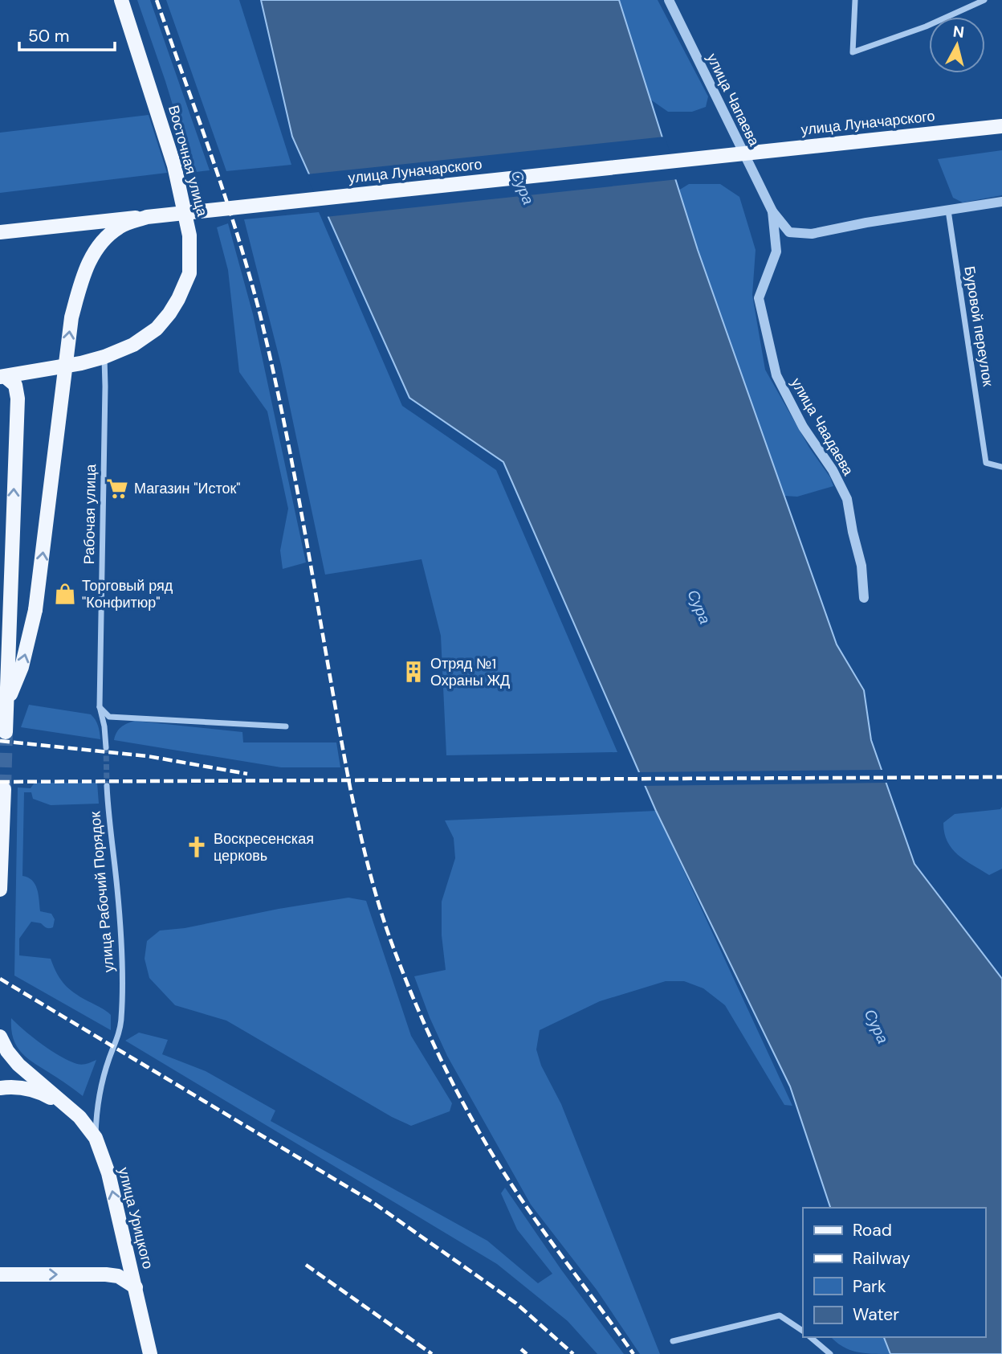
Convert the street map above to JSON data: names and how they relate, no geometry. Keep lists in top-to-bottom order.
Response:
{
  "streets": {
    "main road": ["улица Луначарского", "Восточная улица", "улица Урицкого"],
    "street": [
      "улица Чапаева",
      "Буровой переулок",
      "улица Чаадаева",
      "Рабочая улица",
      "улица Рабочий Порядок"
    ]
  },
  "crossings": [
    ["улица Чапаева", "улица Чаадаева"],
    ["Восточная улица", "Рабочая улица"],
    ["улица Рабочий Порядок", "улица Урицкого"]
  ],
  "one_way": ["улица Урицкого"],
  "water": ["Сура"],
  "places": {
    "supermarket": ["Магазин \"Исток\""],
    "shop": ["Торговый ряд \"Конфитюр\""],
    "building": ["Отряд №1 Охраны ЖД"],
    "church": ["Воскресенская церковь"]
  },
  "legend": [
    "Road",
    "Railway",
    "Park",
    "Water"
  ],
  "scale_bar": "50 m",
  "north": "top"
}
